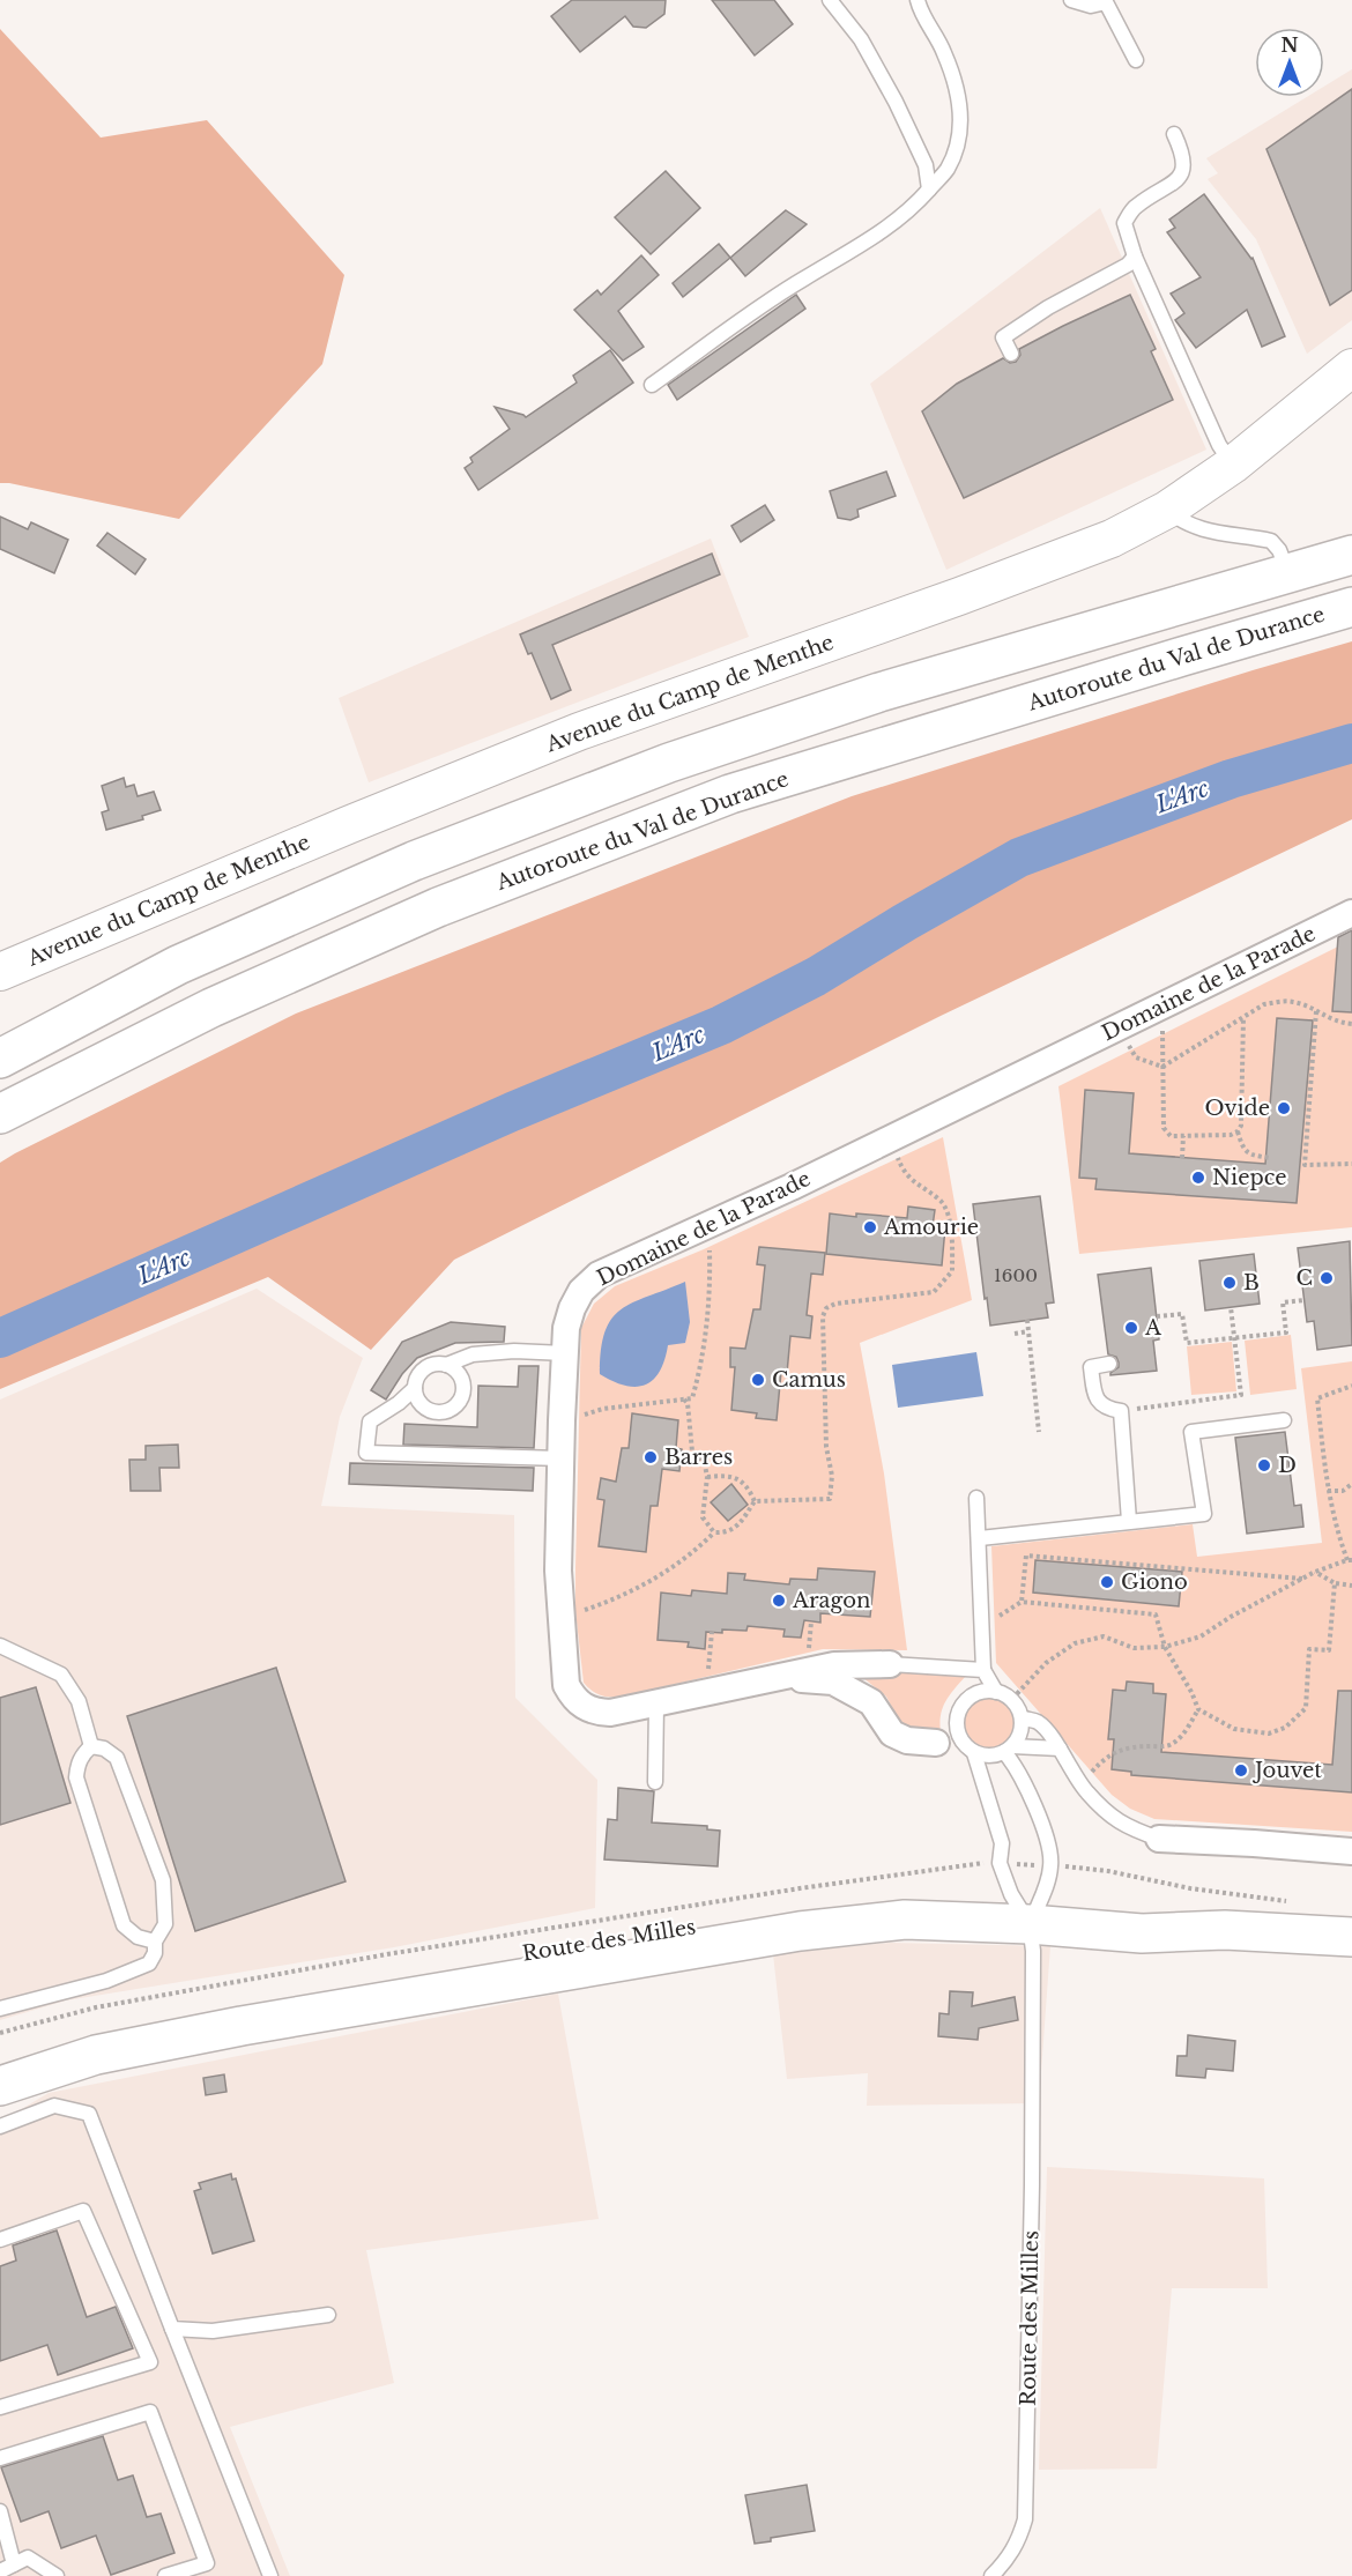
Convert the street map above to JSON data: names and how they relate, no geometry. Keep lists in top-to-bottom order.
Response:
{
  "streets": {
    "main road": ["Autoroute du Val de Durance", "Avenue du Camp de Menthe", "Route des Milles"],
    "street": ["Domaine de la Parade"]
  },
  "water": ["L'Arc"],
  "places": [
    "Ovide",
    "Niepce",
    "Amourie",
    "C",
    "B",
    "A",
    "Camus",
    "Barres",
    "D",
    "Giono",
    "Aragon",
    "Jouvet"
  ],
  "house_numbers": ["1600"],
  "north": "top"
}
